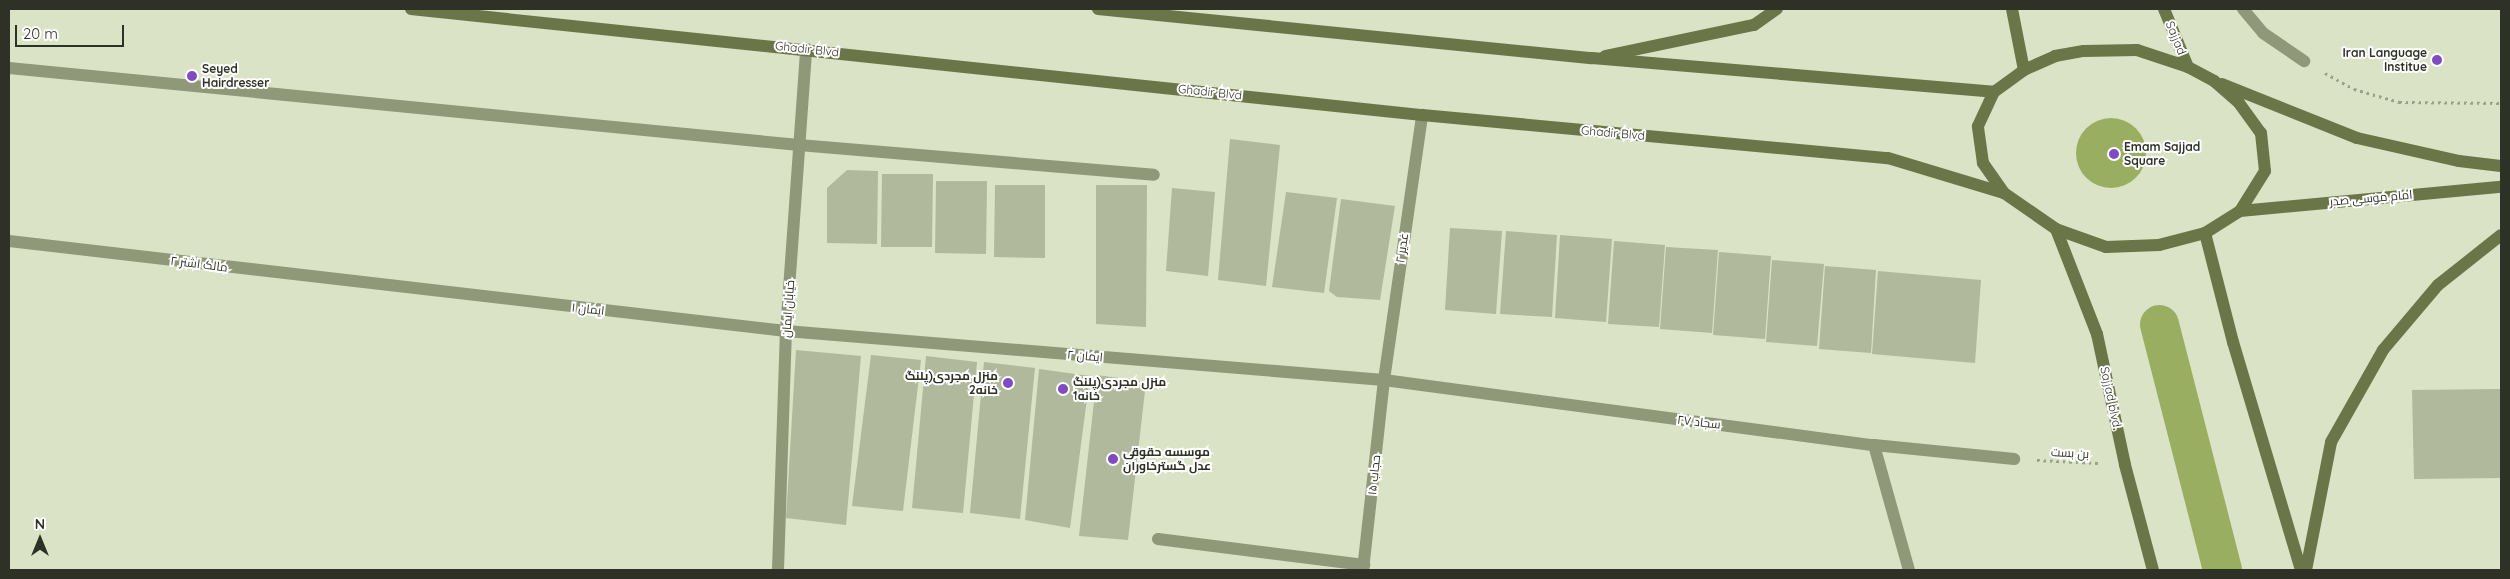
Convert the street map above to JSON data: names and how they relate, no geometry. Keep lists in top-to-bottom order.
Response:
{
  "streets": {
    "main road": [
      "Sajjad",
      "Ghadir Blvd",
      "امام موسی صدر",
      "Sajjad blvd."
    ],
    "street": [
      "غدیر ۲",
      "مالک اشتر ۲",
      "ایمان ۱",
      "خیابان ایمان",
      "ایمان ۲",
      "سجاد ۲۷",
      "حجاب ۱۵"
    ],
    "path": ["بن بست"]
  },
  "crossings": [
    ["Ghadir Blvd", "غدیر ۲"],
    ["Ghadir Blvd", "خیابان ایمان"],
    ["غدیر ۲", "ایمان ۲"],
    ["غدیر ۲", "سجاد ۲۷"],
    ["غدیر ۲", "حجاب ۱۵"],
    ["مالک اشتر ۲", "ایمان ۱"],
    ["ایمان ۱", "خیابان ایمان"],
    ["ایمان ۱", "ایمان ۲"],
    ["خیابان ایمان", "ایمان ۲"],
    ["ایمان ۲", "سجاد ۲۷"],
    ["ایمان ۲", "حجاب ۱۵"],
    ["Sajjad blvd.", "بن بست"],
    ["سجاد ۲۷", "بن بست"],
    ["سجاد ۲۷", "حجاب ۱۵"]
  ],
  "places": [
    "Iran Language Institue",
    "Seyed Hairdresser",
    "Emam Sajjad Square",
    "منزل مجردی(پلنگ خانه2",
    "منزل مجردی(پلنگ خانه1",
    "موسسه حقوقی عدل گسترخاوران"
  ],
  "scale_bar": "20 m",
  "north": "top"
}
